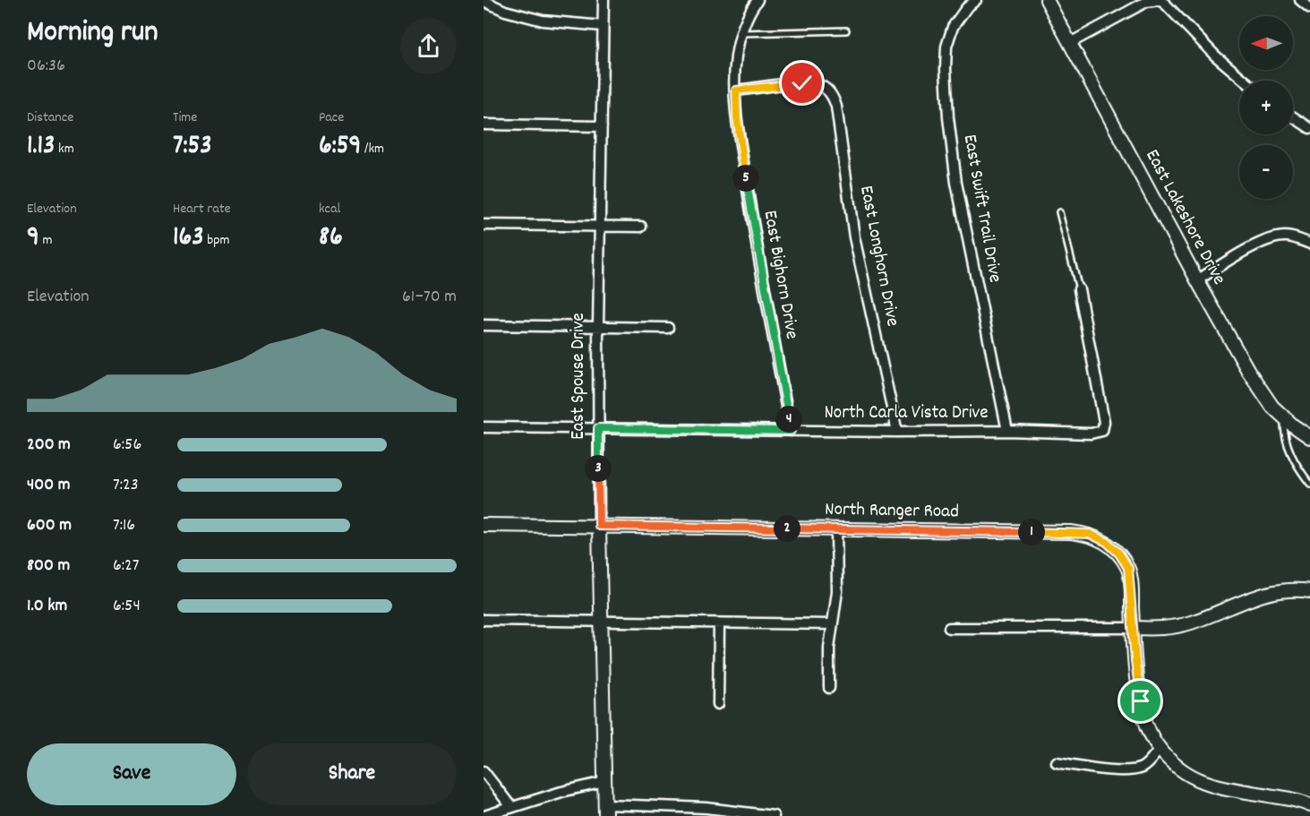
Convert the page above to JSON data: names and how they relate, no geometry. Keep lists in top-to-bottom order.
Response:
{
  "streets": {
    "street": [
      "East Swift Trail Drive",
      "East Lakeshore Drive",
      "East Longhorn Drive",
      "East Bighorn Drive",
      "East Spouse Drive",
      "North Carla Vista Drive",
      "North Ranger Road"
    ]
  },
  "crossings": [
    ["East Swift Trail Drive", "North Carla Vista Drive"],
    ["East Longhorn Drive", "East Bighorn Drive"],
    ["East Longhorn Drive", "North Carla Vista Drive"],
    ["East Bighorn Drive", "North Carla Vista Drive"],
    ["East Spouse Drive", "North Carla Vista Drive"],
    ["East Spouse Drive", "North Ranger Road"]
  ],
  "north": "left",
  "page": {
    "heading": ["Morning run", "06:36"],
    "map_buttons": ["+", "−"],
    "stats": [
      ["Distance", "1.13 km"],
      ["Time", "7:53"],
      ["Pace", "6:59 /km"],
      ["Elevation", "9 m"],
      ["Heart rate", "163 bpm"],
      ["kcal", "86"]
    ],
    "pins": [
      "5",
      "4",
      "3",
      "2",
      "1"
    ],
    "chart": ["Elevation", "61–70 m"],
    "list": [
      {
        "name": "200 m",
        "note": "6:56"
      },
      {
        "name": "400 m",
        "note": "7:23"
      },
      {
        "name": "600 m",
        "note": "7:16"
      },
      {
        "name": "800 m",
        "note": "6:27"
      },
      {
        "name": "1.0 km",
        "note": "6:54"
      }
    ],
    "buttons": ["Save", "Share"]
  }
}
